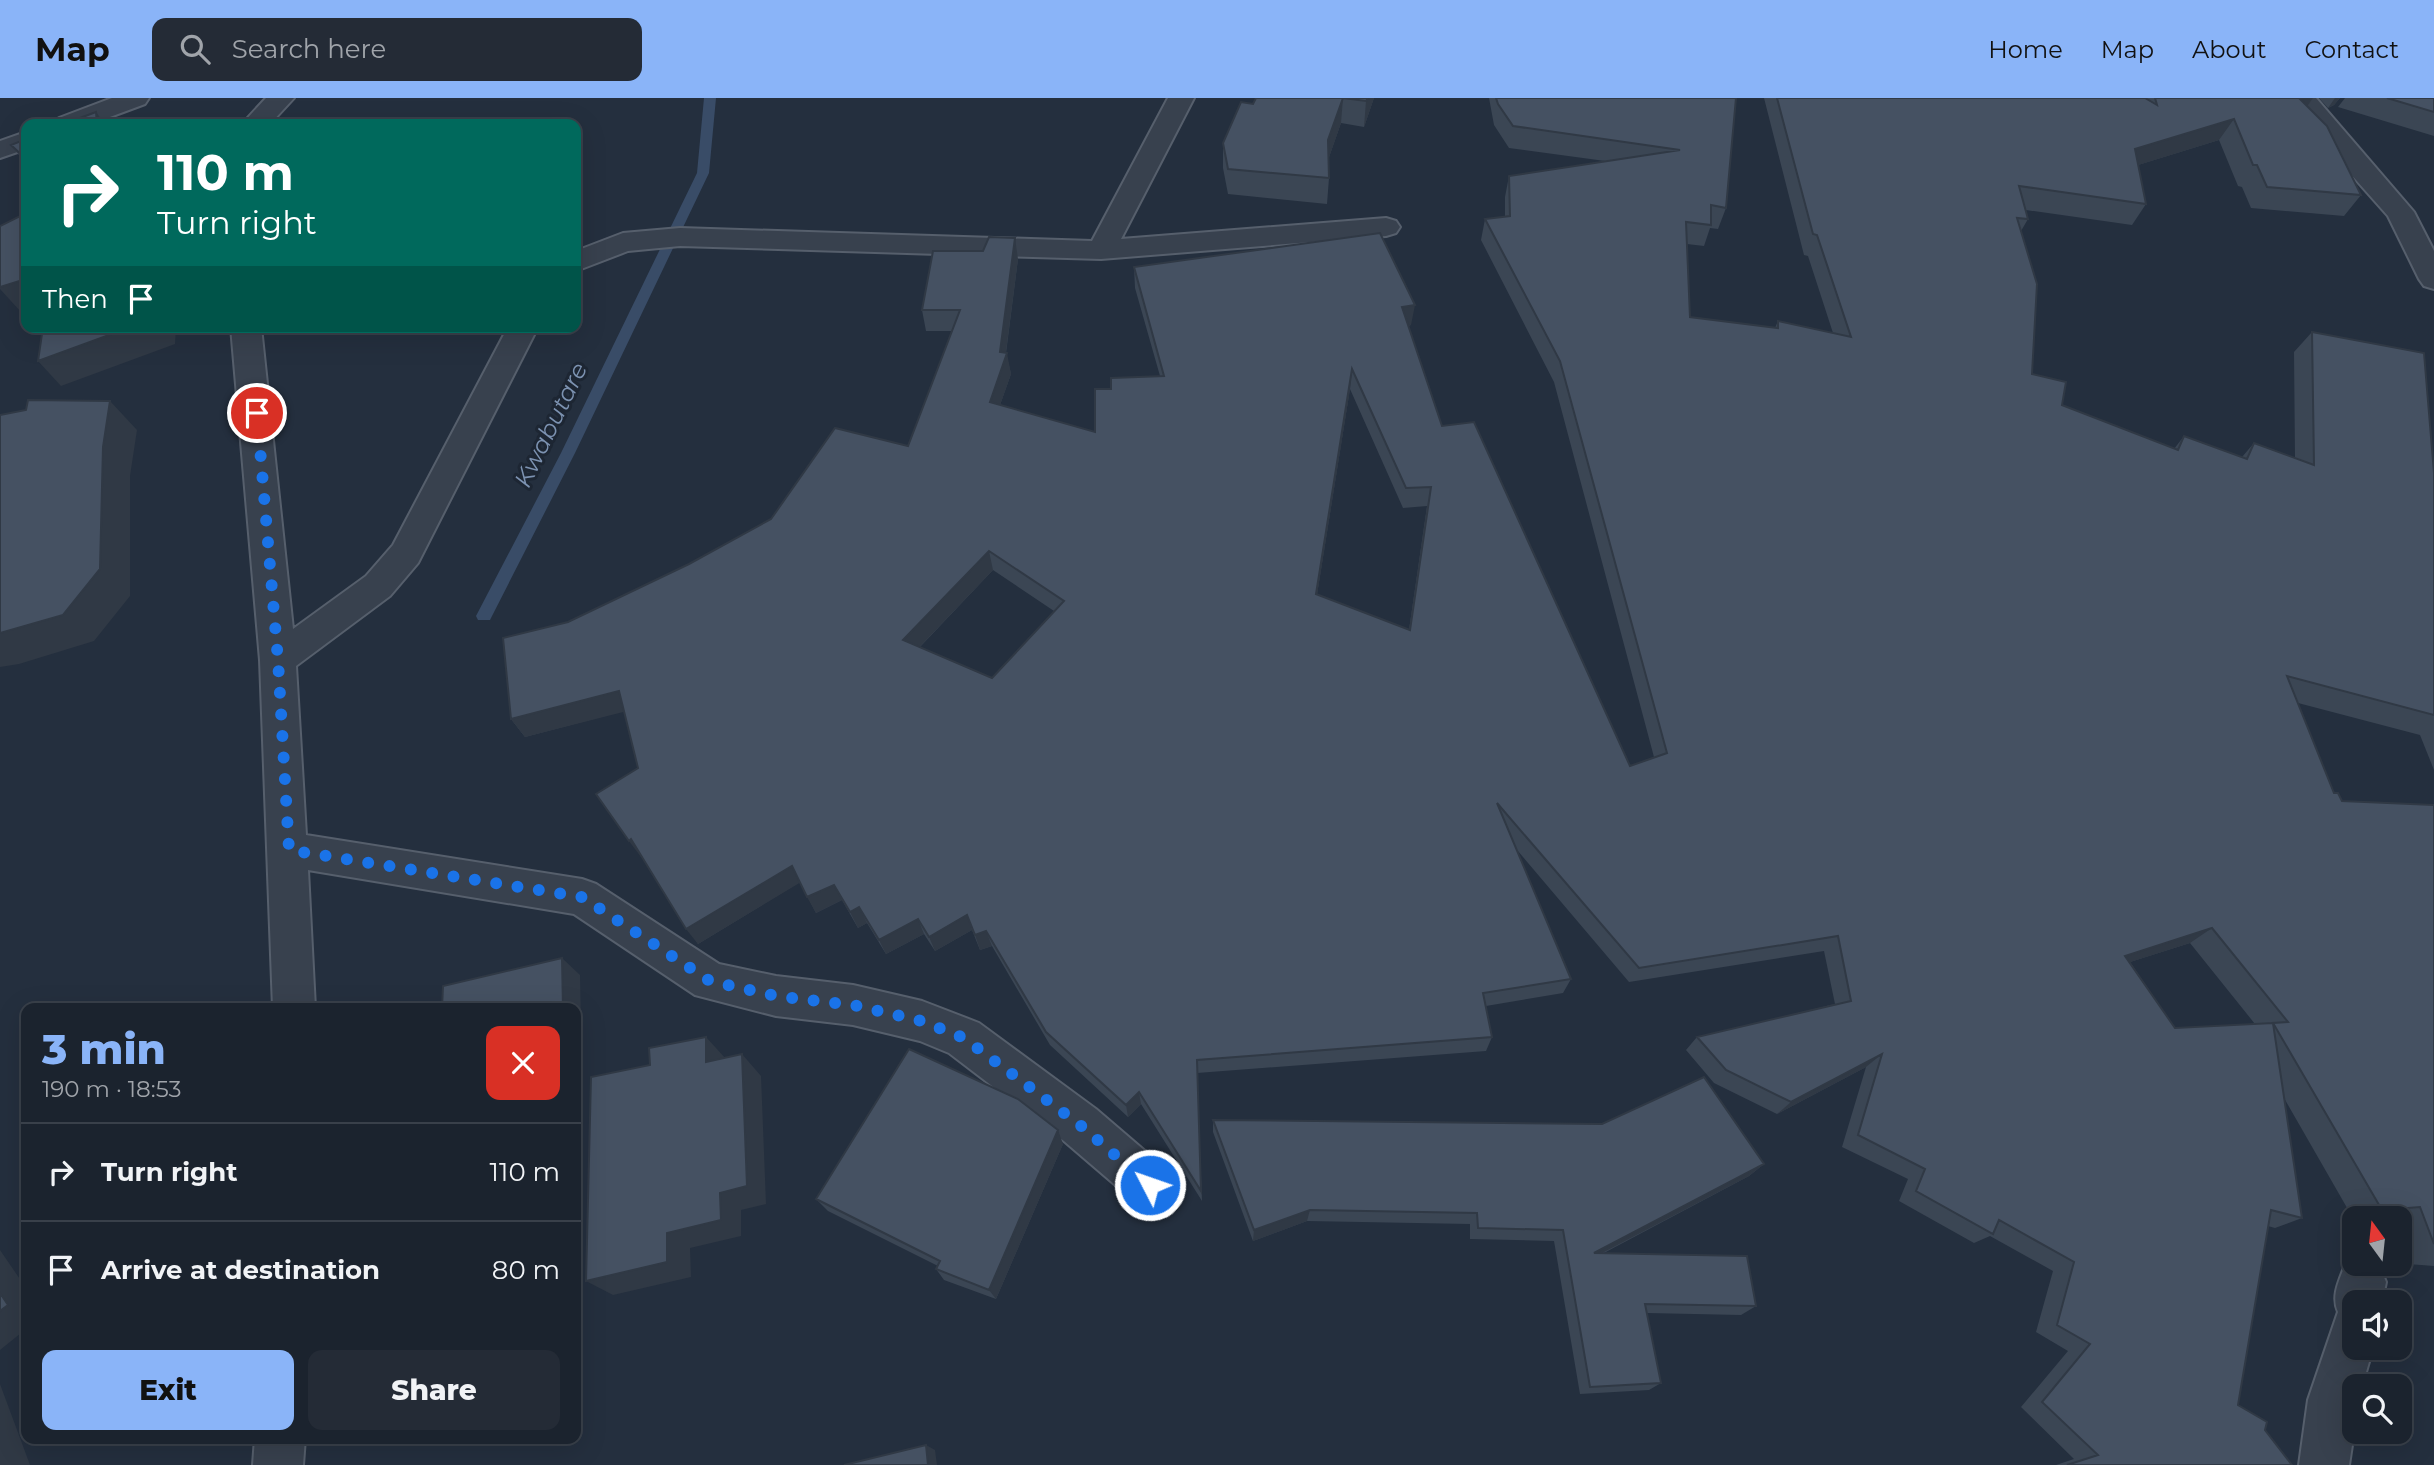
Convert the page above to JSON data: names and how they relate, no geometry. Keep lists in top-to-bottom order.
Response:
{
  "water": ["Kwabutare"],
  "north": "top",
  "page": {
    "header": "Map",
    "search": "Search here",
    "nav": [
      "Home",
      "Map",
      "About",
      "Contact"
    ],
    "turn": ["110 m", "Turn right"],
    "then": "Then",
    "heading": ["3 min", "190 m · 18:53"],
    "list": [
      {
        "name": "Turn right",
        "value": "110 m"
      },
      {
        "name": "Arrive at destination",
        "value": "80 m"
      }
    ],
    "buttons": ["Exit", "Share"]
  }
}
